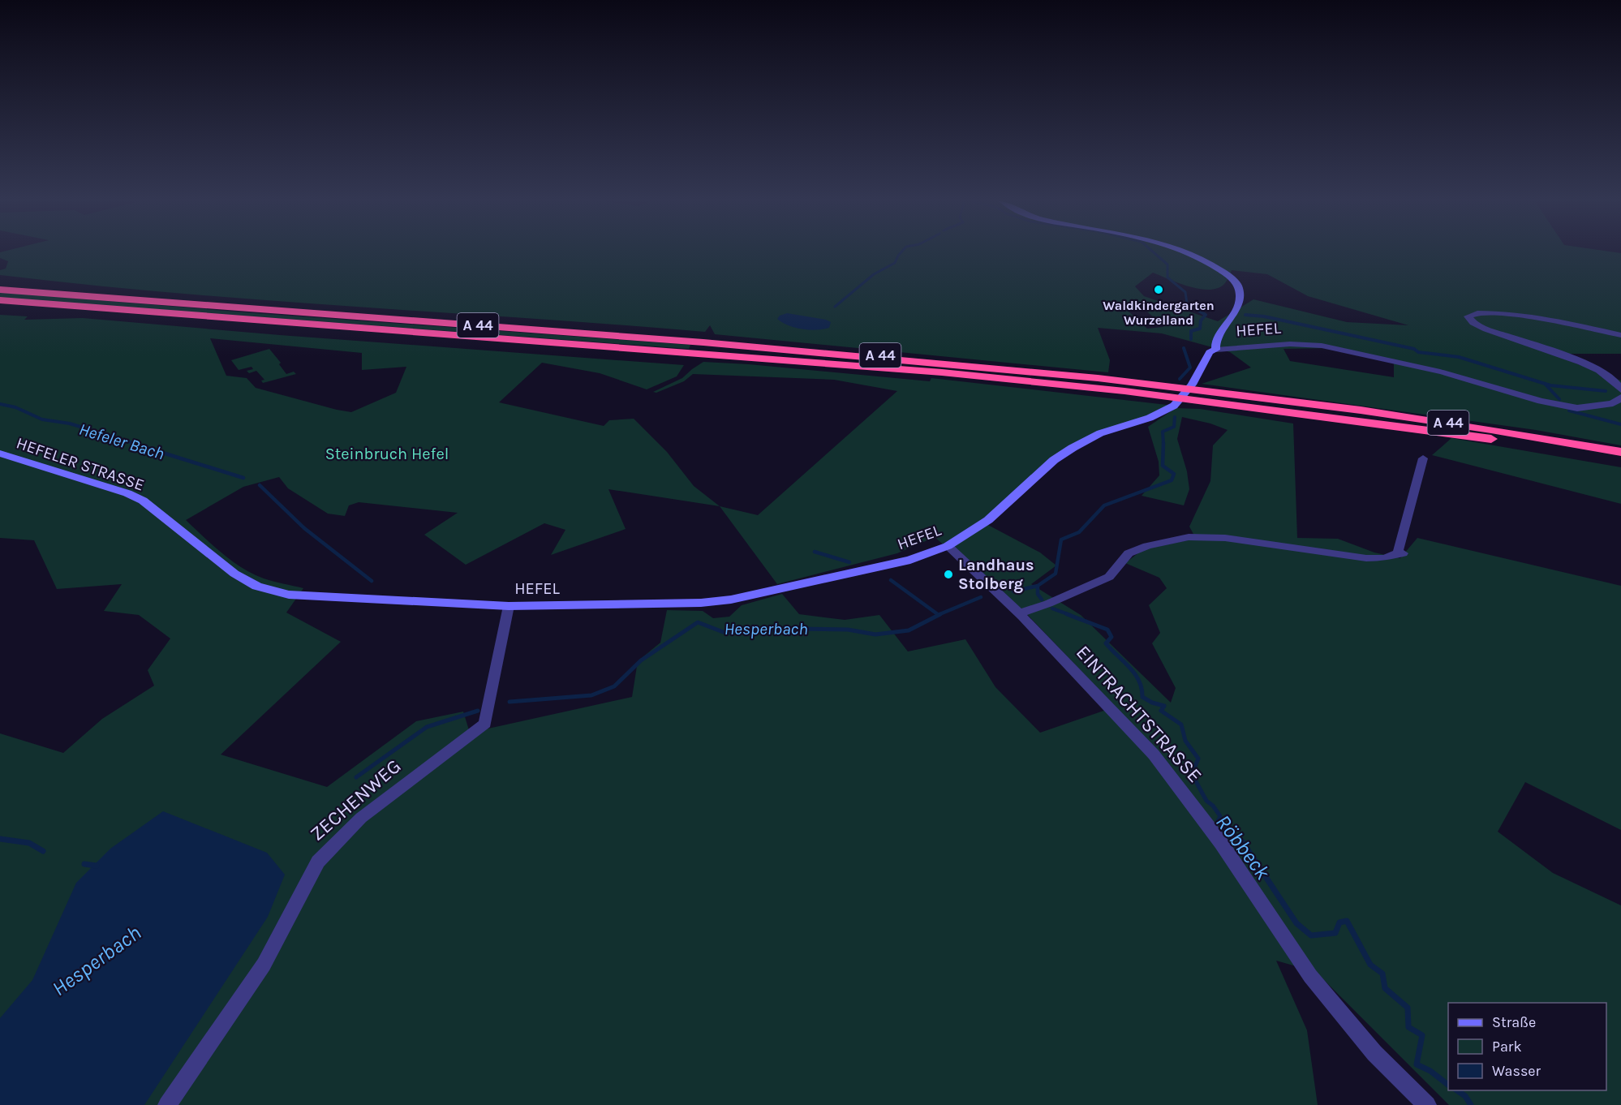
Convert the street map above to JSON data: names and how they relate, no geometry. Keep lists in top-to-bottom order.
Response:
{
  "streets": {
    "highway": ["A 44"],
    "main road": ["HEFEL", "HEFELER STRASSE"],
    "street": ["EINTRACHTSTRASSE", "ZECHENWEG"]
  },
  "crossings": [
    ["HEFEL", "HEFELER STRASSE"],
    ["HEFEL", "EINTRACHTSTRASSE"],
    ["HEFEL", "ZECHENWEG"]
  ],
  "water": ["Hefeler Bach", "Hesperbach", "Röbbeck"],
  "parks": ["Steinbruch Hefel"],
  "places": ["Waldkindergarten Wurzelland", "Landhaus Stolberg"],
  "legend": ["Straße", "Park", "Wasser"]
}
